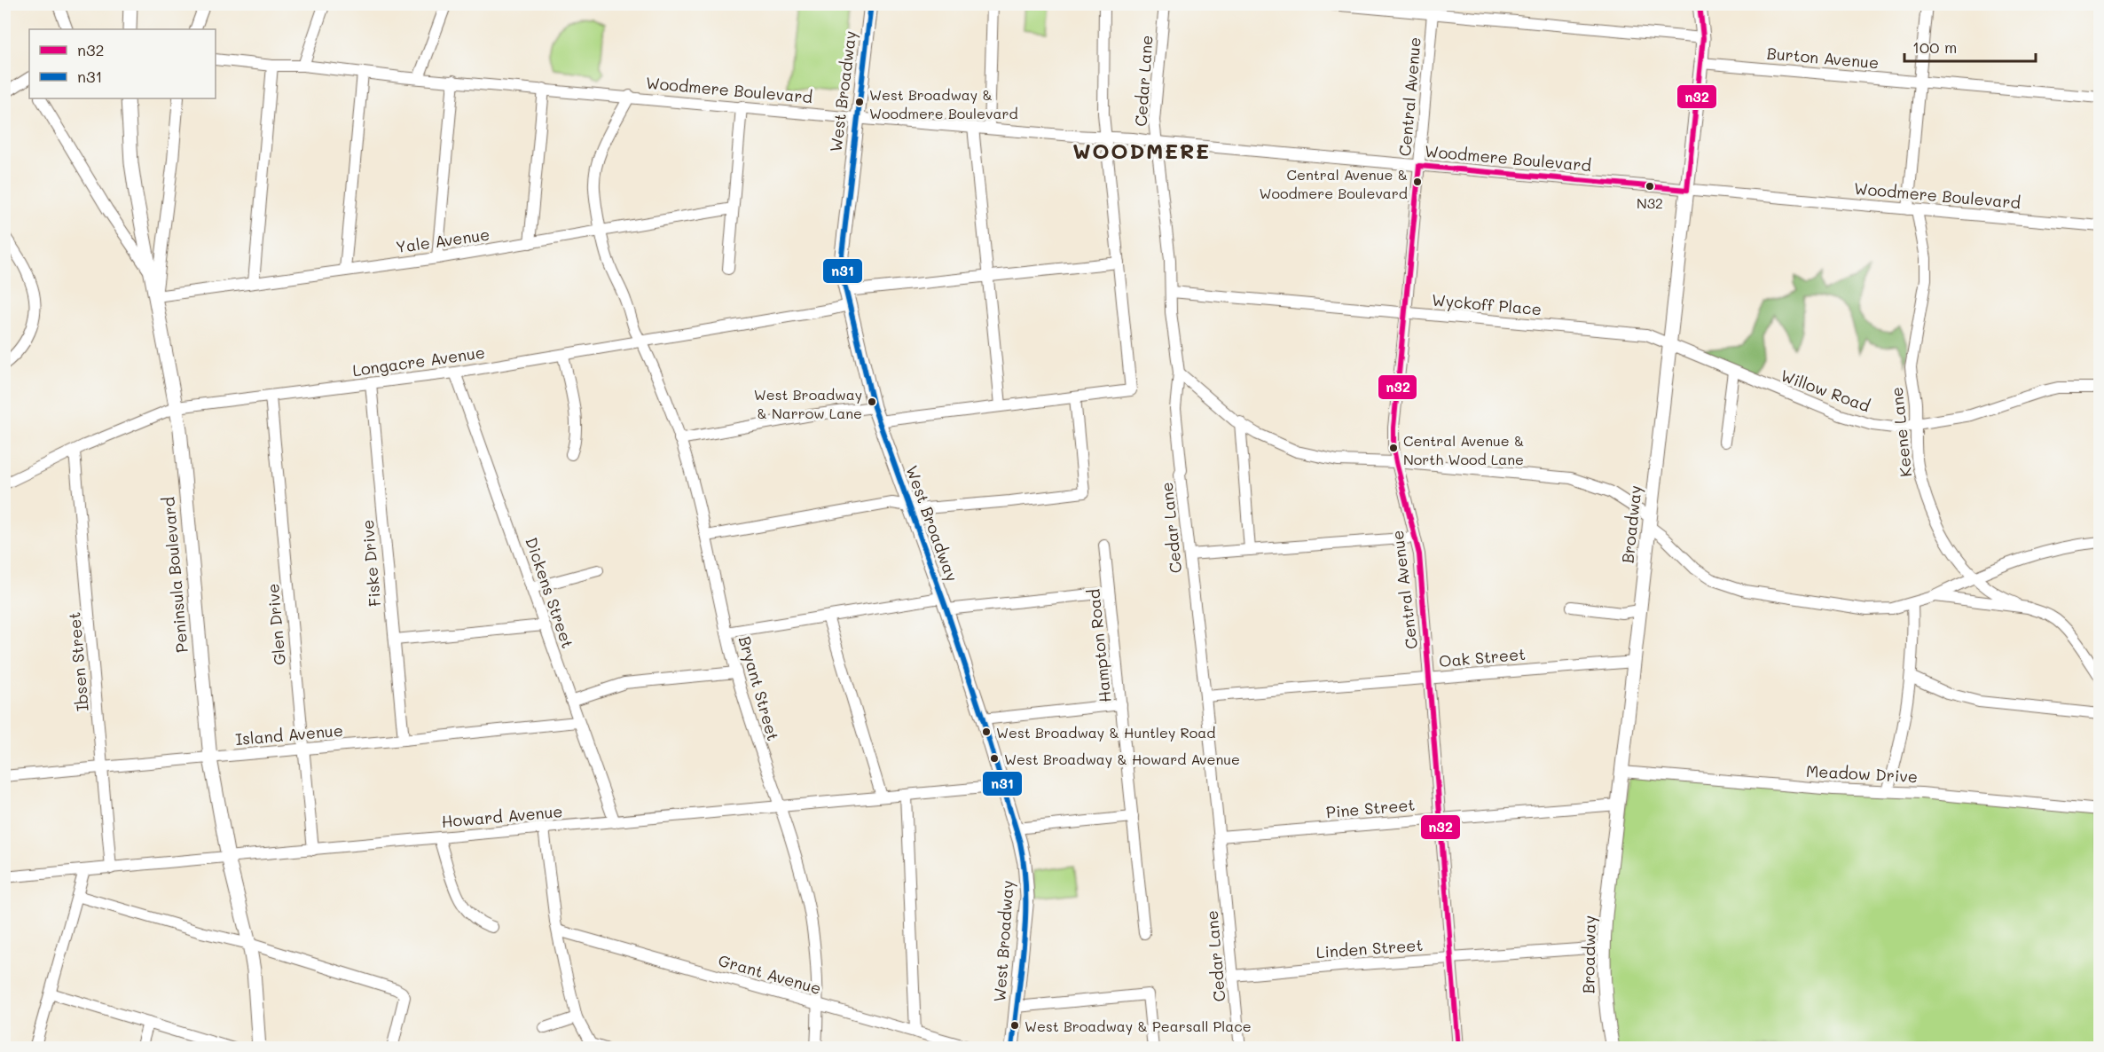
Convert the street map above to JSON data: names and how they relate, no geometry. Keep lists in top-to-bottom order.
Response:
{
  "streets": {
    "main road": ["West Broadway", "Broadway", "Peninsula Boulevard"],
    "street": [
      "Burton Avenue",
      "Cedar Lane",
      "Woodmere Boulevard",
      "Central Avenue",
      "Yale Avenue",
      "Wyckoff Place",
      "Longacre Avenue",
      "Willow Road",
      "Keene Lane",
      "Fiske Drive",
      "Dickens Street",
      "Glen Drive",
      "Hampton Road",
      "Oak Street",
      "Ibsen Street",
      "Bryant Street",
      "Island Avenue",
      "Meadow Drive",
      "Pine Street",
      "Howard Avenue",
      "Linden Street",
      "Grant Avenue"
    ]
  },
  "crossings": [
    ["Burton Avenue", "Keene Lane"],
    ["Burton Avenue", "Broadway"],
    ["Cedar Lane", "Woodmere Boulevard"],
    ["Cedar Lane", "Wyckoff Place"],
    ["Cedar Lane", "Oak Street"],
    ["Cedar Lane", "Pine Street"],
    ["Cedar Lane", "Linden Street"],
    ["Woodmere Boulevard", "West Broadway"],
    ["Woodmere Boulevard", "Central Avenue"],
    ["Woodmere Boulevard", "Keene Lane"],
    ["Woodmere Boulevard", "Broadway"],
    ["Woodmere Boulevard", "Bryant Street"],
    ["West Broadway", "Longacre Avenue"],
    ["West Broadway", "Howard Avenue"],
    ["Central Avenue", "Wyckoff Place"],
    ["Central Avenue", "Oak Street"],
    ["Central Avenue", "Pine Street"],
    ["Central Avenue", "Linden Street"],
    ["Yale Avenue", "Peninsula Boulevard"],
    ["Yale Avenue", "Bryant Street"],
    ["Wyckoff Place", "Willow Road"],
    ["Wyckoff Place", "Broadway"],
    ["Longacre Avenue", "Fiske Drive"],
    ["Longacre Avenue", "Peninsula Boulevard"],
    ["Longacre Avenue", "Dickens Street"],
    ["Longacre Avenue", "Glen Drive"],
    ["Longacre Avenue", "Ibsen Street"],
    ["Longacre Avenue", "Bryant Street"],
    ["Willow Road", "Keene Lane"],
    ["Willow Road", "Broadway"],
    ["Broadway", "Oak Street"],
    ["Broadway", "Meadow Drive"],
    ["Broadway", "Pine Street"],
    ["Broadway", "Linden Street"],
    ["Fiske Drive", "Island Avenue"],
    ["Peninsula Boulevard", "Island Avenue"],
    ["Peninsula Boulevard", "Howard Avenue"],
    ["Dickens Street", "Island Avenue"],
    ["Dickens Street", "Howard Avenue"],
    ["Glen Drive", "Island Avenue"],
    ["Glen Drive", "Howard Avenue"],
    ["Ibsen Street", "Island Avenue"],
    ["Ibsen Street", "Howard Avenue"],
    ["Bryant Street", "Howard Avenue"],
    ["Bryant Street", "Grant Avenue"]
  ],
  "districts": ["WOODMERE"],
  "places": [
    "West Broadway & Woodmere Boulevard",
    "Central Avenue & Woodmere Boulevard",
    "N32",
    "West Broadway & Narrow Lane",
    "Central Avenue & North Wood Lane",
    "West Broadway & Huntley Road",
    "West Broadway & Howard Avenue",
    "West Broadway & Pearsall Place"
  ],
  "lines": ["transit line n32", "transit line n31"],
  "legend": ["n32", "n31"],
  "scale_bar": "100 m"
}
